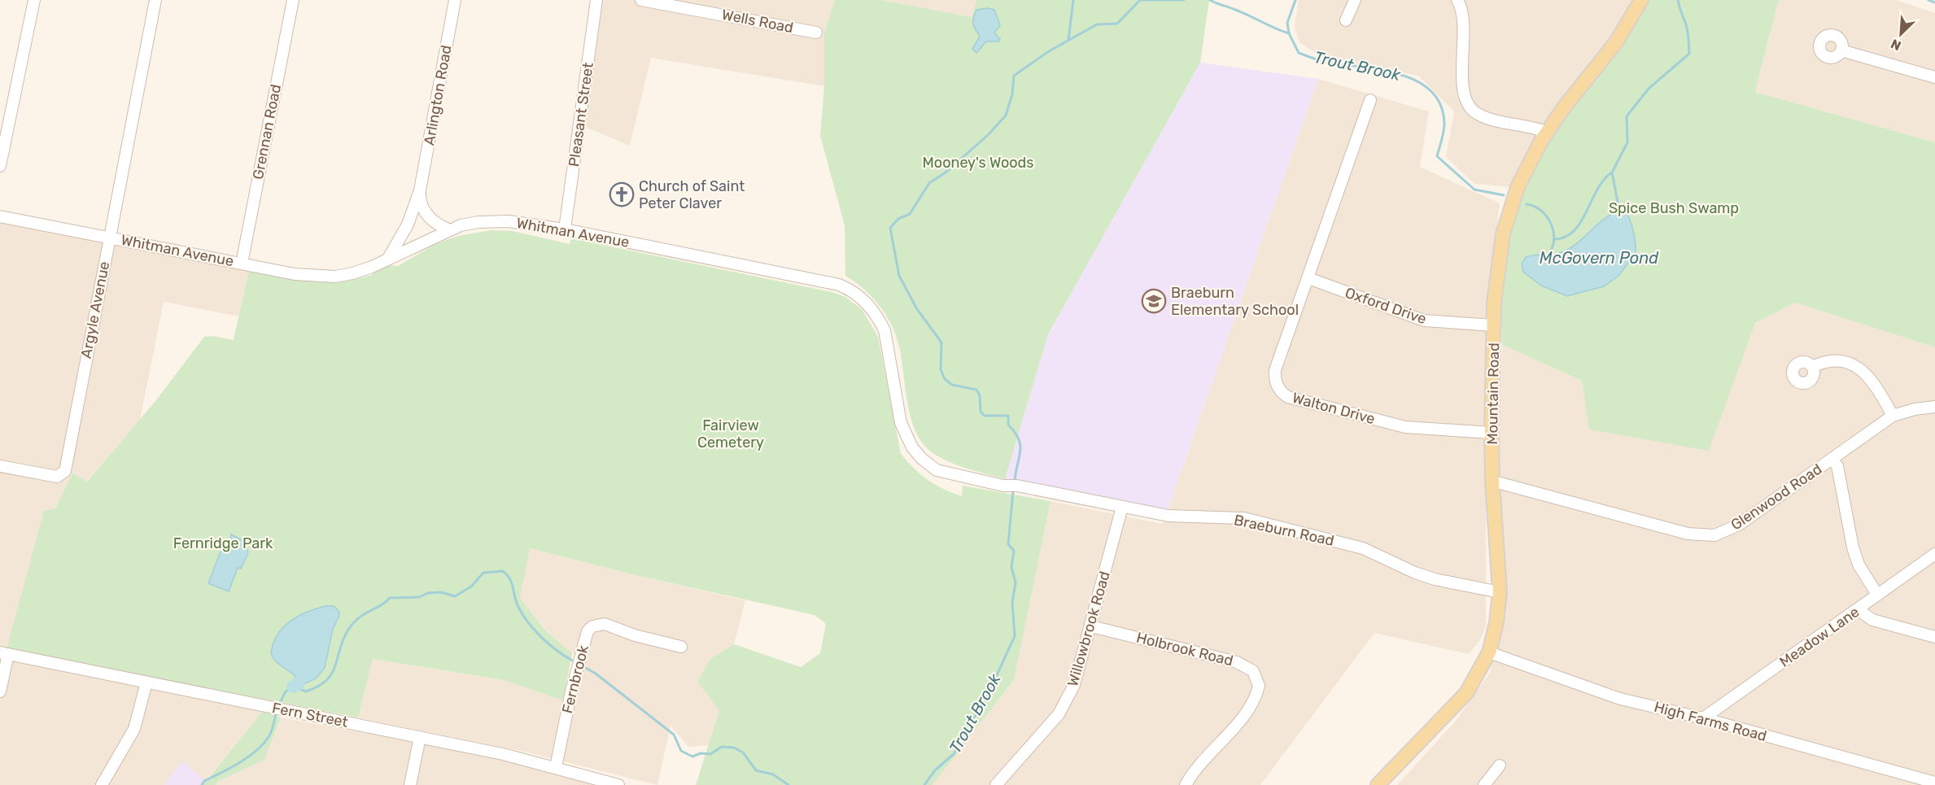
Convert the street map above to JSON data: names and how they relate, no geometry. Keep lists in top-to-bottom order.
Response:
{
  "streets": {
    "main road": ["Mountain Road"],
    "street": [
      "Wells Road",
      "Arlington Road",
      "Pleasant Street",
      "Grennan Road",
      "Whitman Avenue",
      "Oxford Drive",
      "Argyle Avenue",
      "Walton Drive",
      "Glenwood Road",
      "Braeburn Road",
      "Willowbrook Road",
      "Meadow Lane",
      "Holbrook Road",
      "Fernbrook",
      "Fern Street",
      "High Farms Road"
    ]
  },
  "crossings": [
    ["Arlington Road", "Whitman Avenue"],
    ["Pleasant Street", "Whitman Avenue"],
    ["Grennan Road", "Whitman Avenue"],
    ["Whitman Avenue", "Argyle Avenue"],
    ["Whitman Avenue", "Braeburn Road"],
    ["Oxford Drive", "Mountain Road"],
    ["Oxford Drive", "Walton Drive"],
    ["Mountain Road", "Walton Drive"],
    ["Mountain Road", "Glenwood Road"],
    ["Mountain Road", "Braeburn Road"],
    ["Mountain Road", "High Farms Road"],
    ["Braeburn Road", "Willowbrook Road"],
    ["Willowbrook Road", "Holbrook Road"],
    ["Meadow Lane", "High Farms Road"],
    ["Fernbrook", "Fern Street"]
  ],
  "water": ["Trout Brook", "McGovern Pond"],
  "parks": [
    "Mooney's Woods",
    "Spice Bush Swamp",
    "Fairview Cemetery",
    "Fernridge Park"
  ],
  "places": {
    "church": ["Church of Saint Peter Claver"],
    "school or university": ["Braeburn Elementary School"]
  },
  "north": "bottom left"
}
